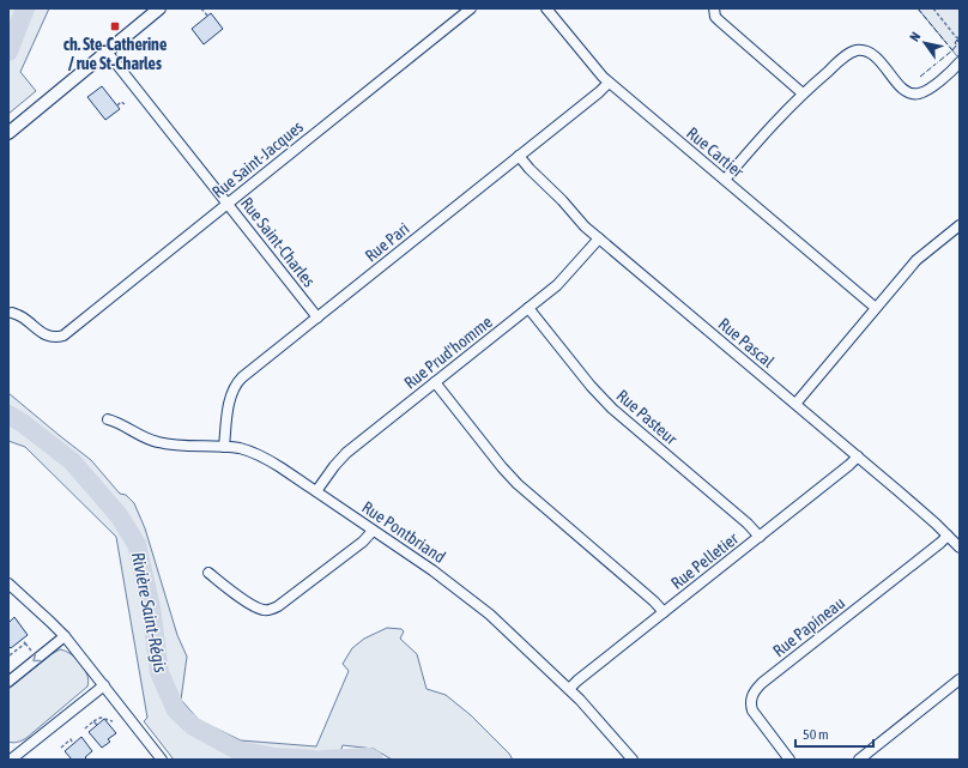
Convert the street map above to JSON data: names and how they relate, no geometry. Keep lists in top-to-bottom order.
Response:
{
  "streets": {
    "street": [
      "Rue Cartier",
      "Rue Saint-Jacques",
      "Rue Saint-Charles",
      "Rue Pari",
      "Rue Pascal",
      "Rue Prud'homme",
      "Rue Pasteur",
      "Rue Pontbriand",
      "Rue Pelletier",
      "Rue Papineau"
    ]
  },
  "crossings": [
    ["Rue Cartier", "Rue Pari"],
    ["Rue Saint-Jacques", "Rue Saint-Charles"],
    ["Rue Saint-Charles", "Rue Pari"],
    ["Rue Pari", "Rue Pascal"],
    ["Rue Pari", "Rue Pontbriand"],
    ["Rue Pascal", "Rue Prud'homme"],
    ["Rue Pascal", "Rue Pelletier"],
    ["Rue Pascal", "Rue Papineau"],
    ["Rue Prud'homme", "Rue Pasteur"],
    ["Rue Prud'homme", "Rue Pontbriand"],
    ["Rue Pasteur", "Rue Pelletier"],
    ["Rue Pontbriand", "Rue Pelletier"]
  ],
  "water": ["Rivière Saint-Régis"],
  "places": {
    "transit": ["ch. Ste-Catherine / rue St-Charles"]
  },
  "scale_bar": "50 m",
  "north": "top left"
}
